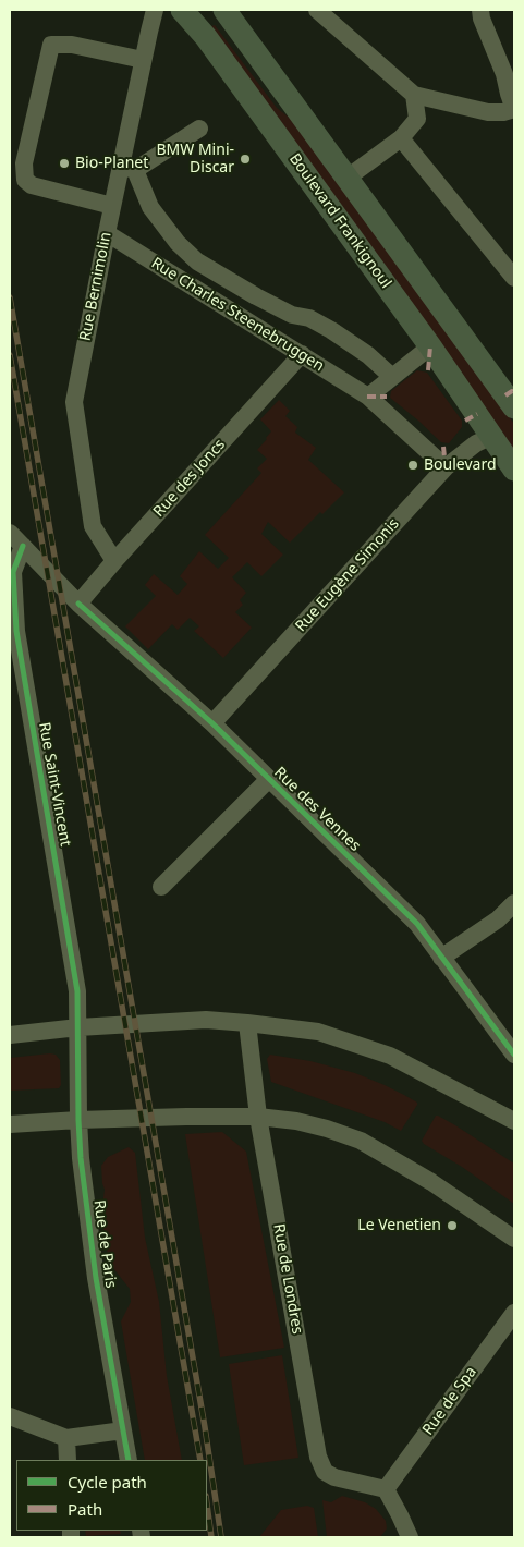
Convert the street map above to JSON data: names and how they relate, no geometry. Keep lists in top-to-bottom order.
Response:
{
  "streets": {
    "main road": ["Boulevard Frankignoul"],
    "street": [
      "Rue Bernimolin",
      "Rue Charles Steenebruggen",
      "Rue des Joncs",
      "Rue Eugène Simonis",
      "Rue Saint-Vincent",
      "Rue des Vennes",
      "Rue de Paris",
      "Rue de Londres",
      "Rue de Spa"
    ]
  },
  "crossings": [
    ["Boulevard Frankignoul", "Rue Eugène Simonis"],
    ["Rue Bernimolin", "Rue Charles Steenebruggen"],
    ["Rue Bernimolin", "Rue des Joncs"],
    ["Rue Charles Steenebruggen", "Rue des Joncs"],
    ["Rue Charles Steenebruggen", "Rue Eugène Simonis"],
    ["Rue des Joncs", "Rue des Vennes"],
    ["Rue Eugène Simonis", "Rue des Vennes"],
    ["Rue Saint-Vincent", "Rue des Vennes"],
    ["Rue Saint-Vincent", "Rue de Paris"],
    ["Rue de Londres", "Rue de Spa"]
  ],
  "places": [
    "BMW Mini- Discar",
    "Bio-Planet",
    "Boulevard",
    "Le Venetien"
  ],
  "legend": ["Cycle path", "Path"]
}
